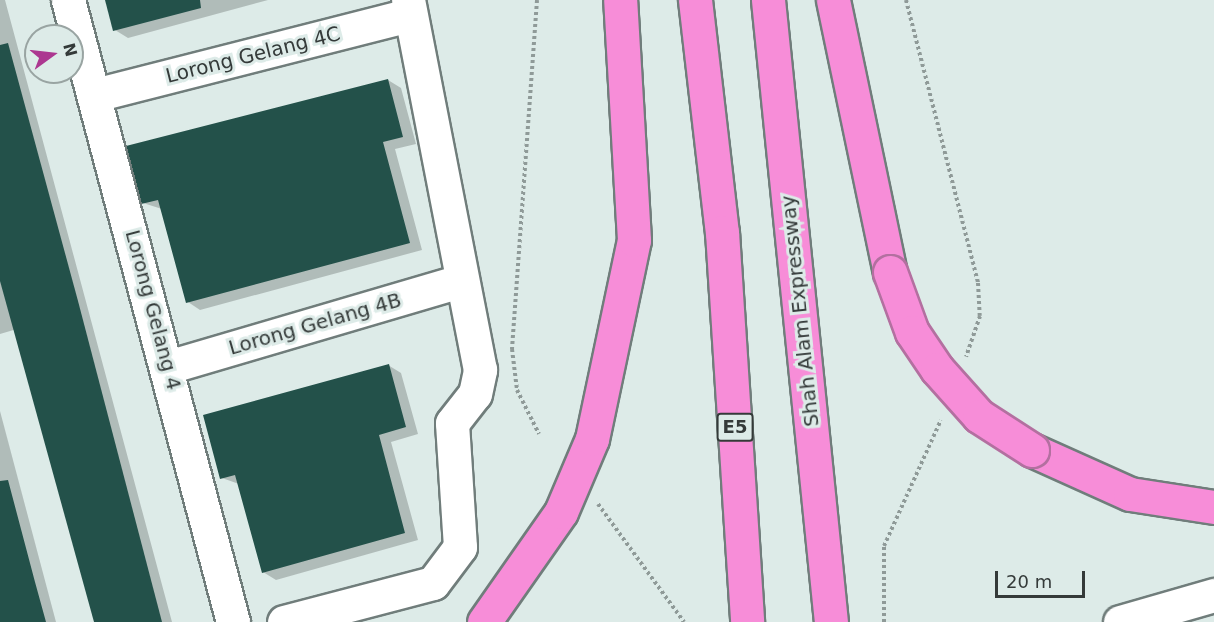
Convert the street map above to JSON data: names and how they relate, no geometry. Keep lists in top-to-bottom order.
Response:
{
  "streets": {
    "highway": ["Shah Alam Expressway", "E5"],
    "street": ["Lorong Gelang 4C", "Lorong Gelang 4", "Lorong Gelang 4B"]
  },
  "crossings": [
    ["Lorong Gelang 4C", "Lorong Gelang 4"],
    ["Lorong Gelang 4", "Lorong Gelang 4B"]
  ],
  "scale_bar": "20 m",
  "north": "right"
}
